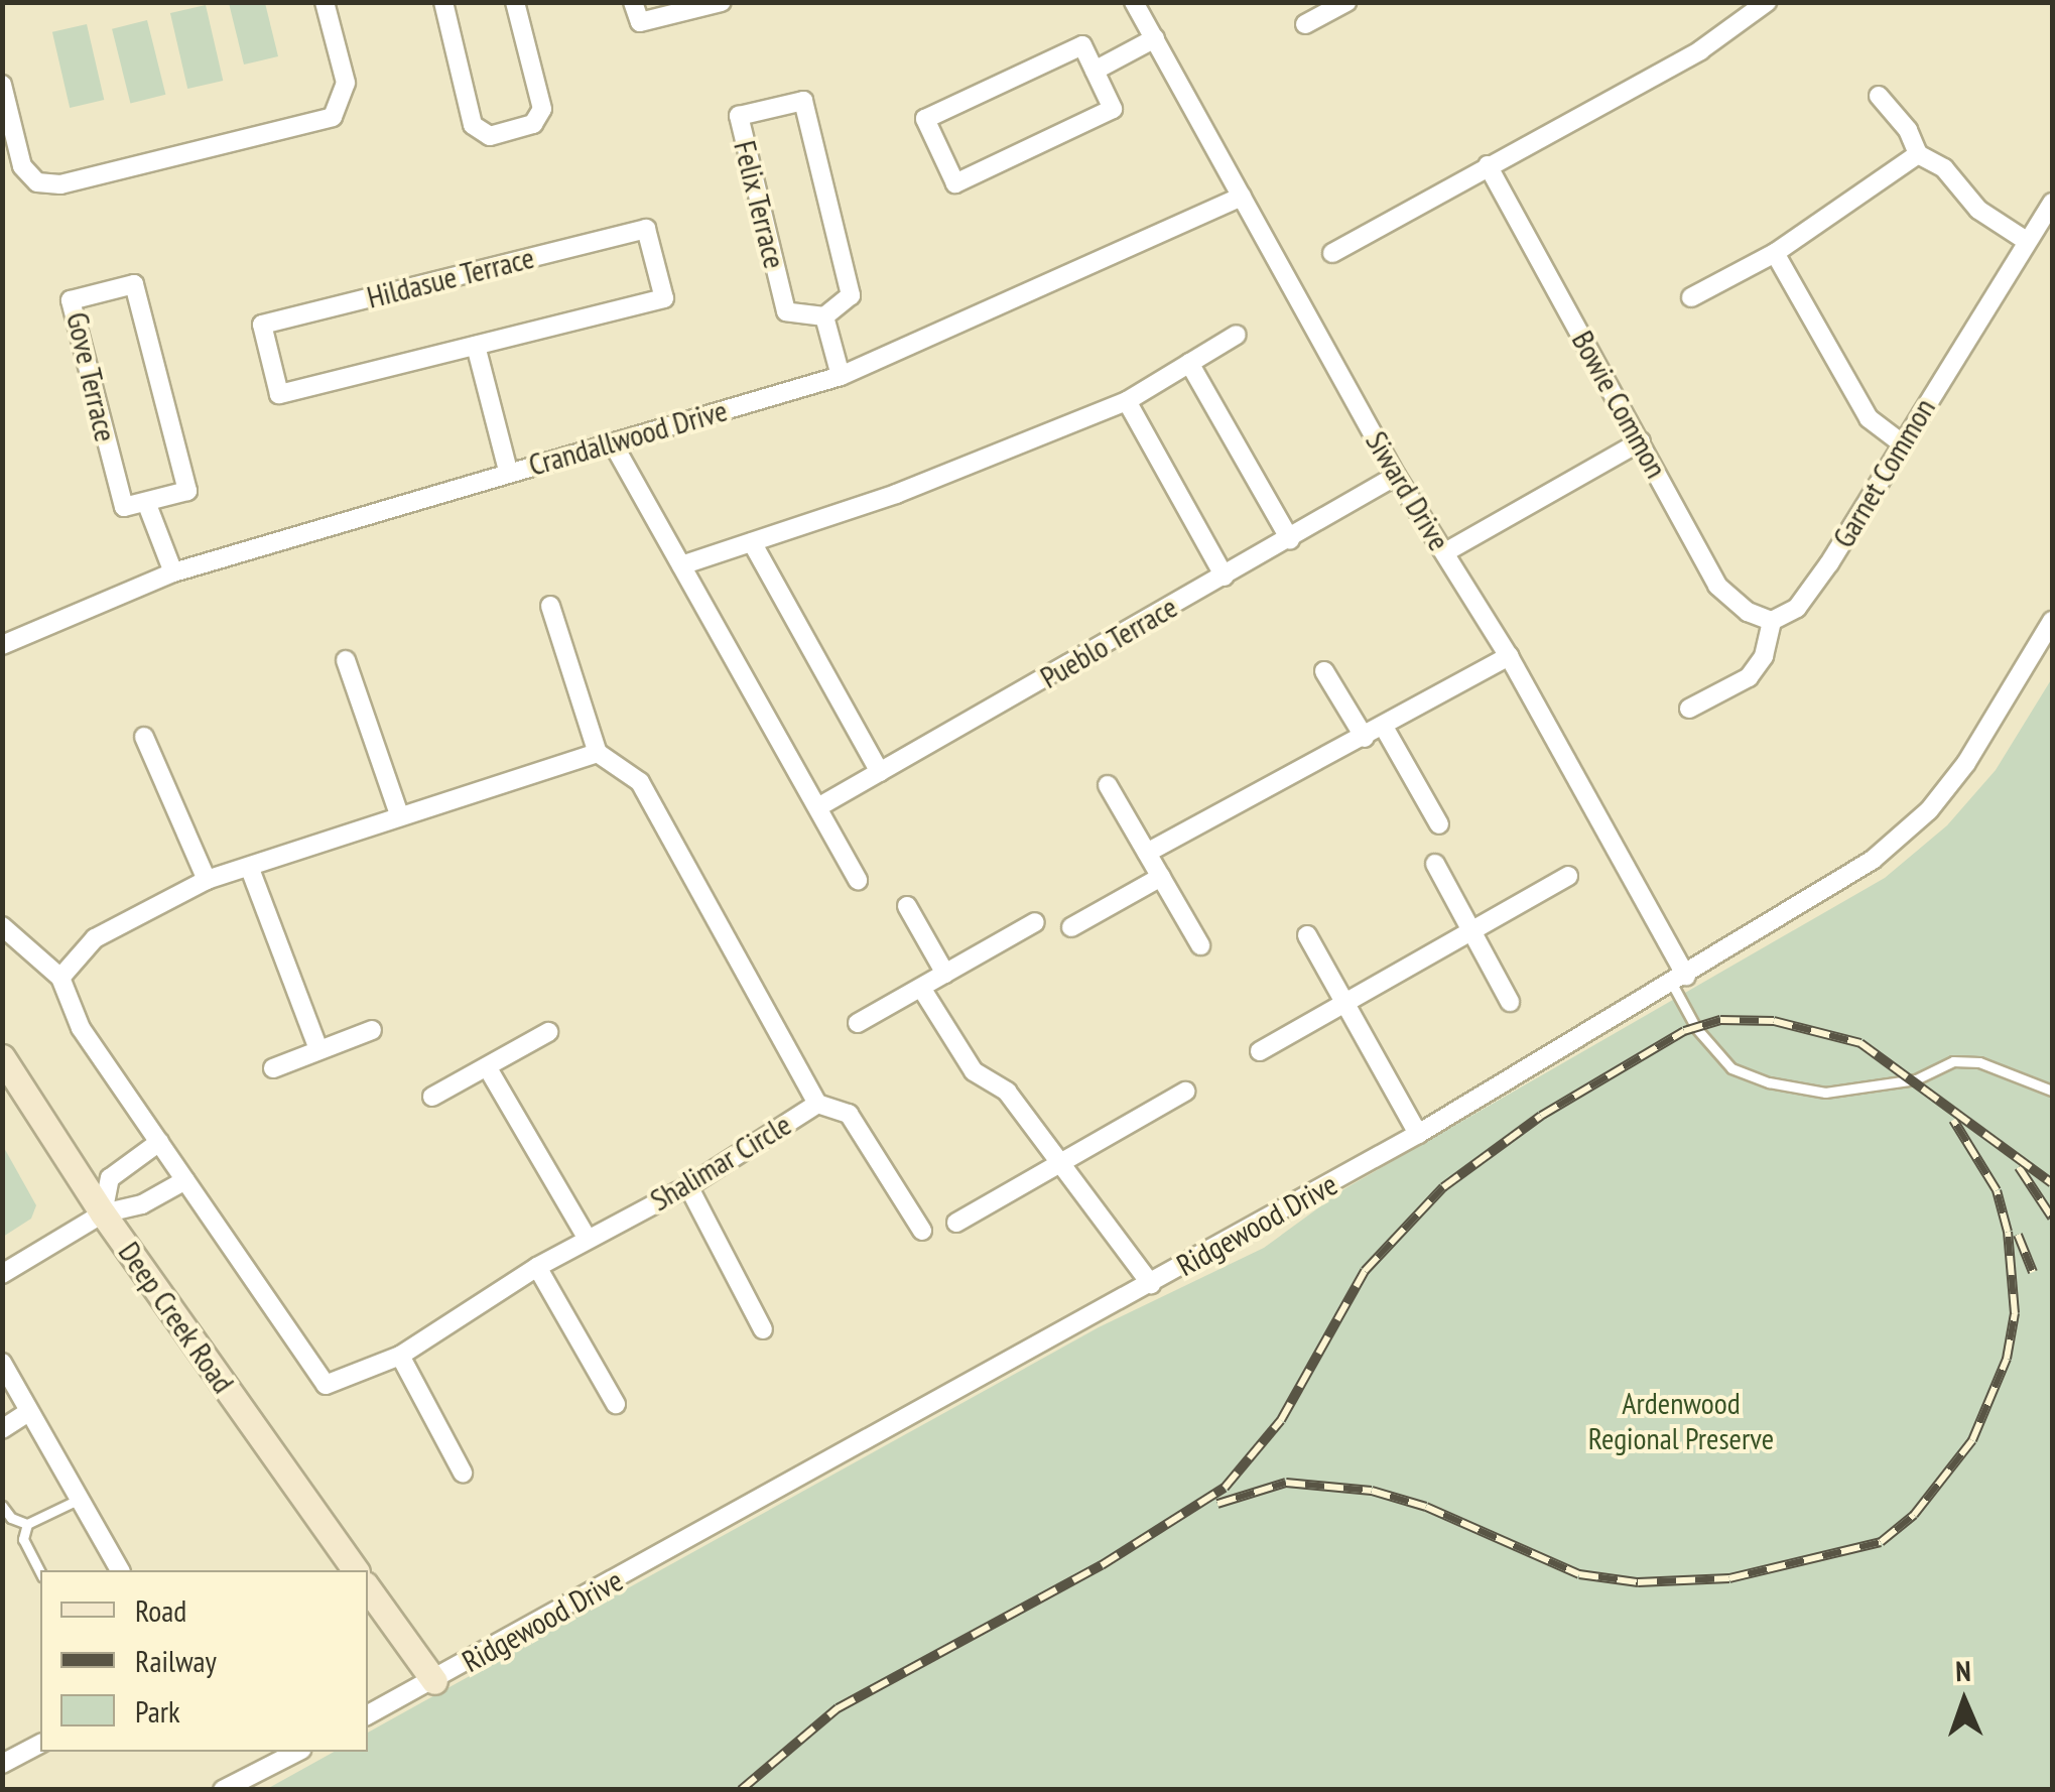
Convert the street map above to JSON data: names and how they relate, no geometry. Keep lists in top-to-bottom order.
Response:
{
  "streets": {
    "street": [
      "Felix Terrace",
      "Hildasue Terrace",
      "Gove Terrace",
      "Bowie Common",
      "Crandallwood Drive",
      "Garnet Common",
      "Siward Drive",
      "Pueblo Terrace",
      "Shalimar Circle",
      "Ridgewood Drive",
      "Deep Creek Road"
    ]
  },
  "crossings": [
    ["Bowie Common", "Garnet Common"],
    ["Crandallwood Drive", "Siward Drive"],
    ["Siward Drive", "Pueblo Terrace"],
    ["Siward Drive", "Ridgewood Drive"]
  ],
  "parks": ["Ardenwood Regional Preserve"],
  "legend": ["Road", "Railway", "Park"],
  "north": "top"
}
